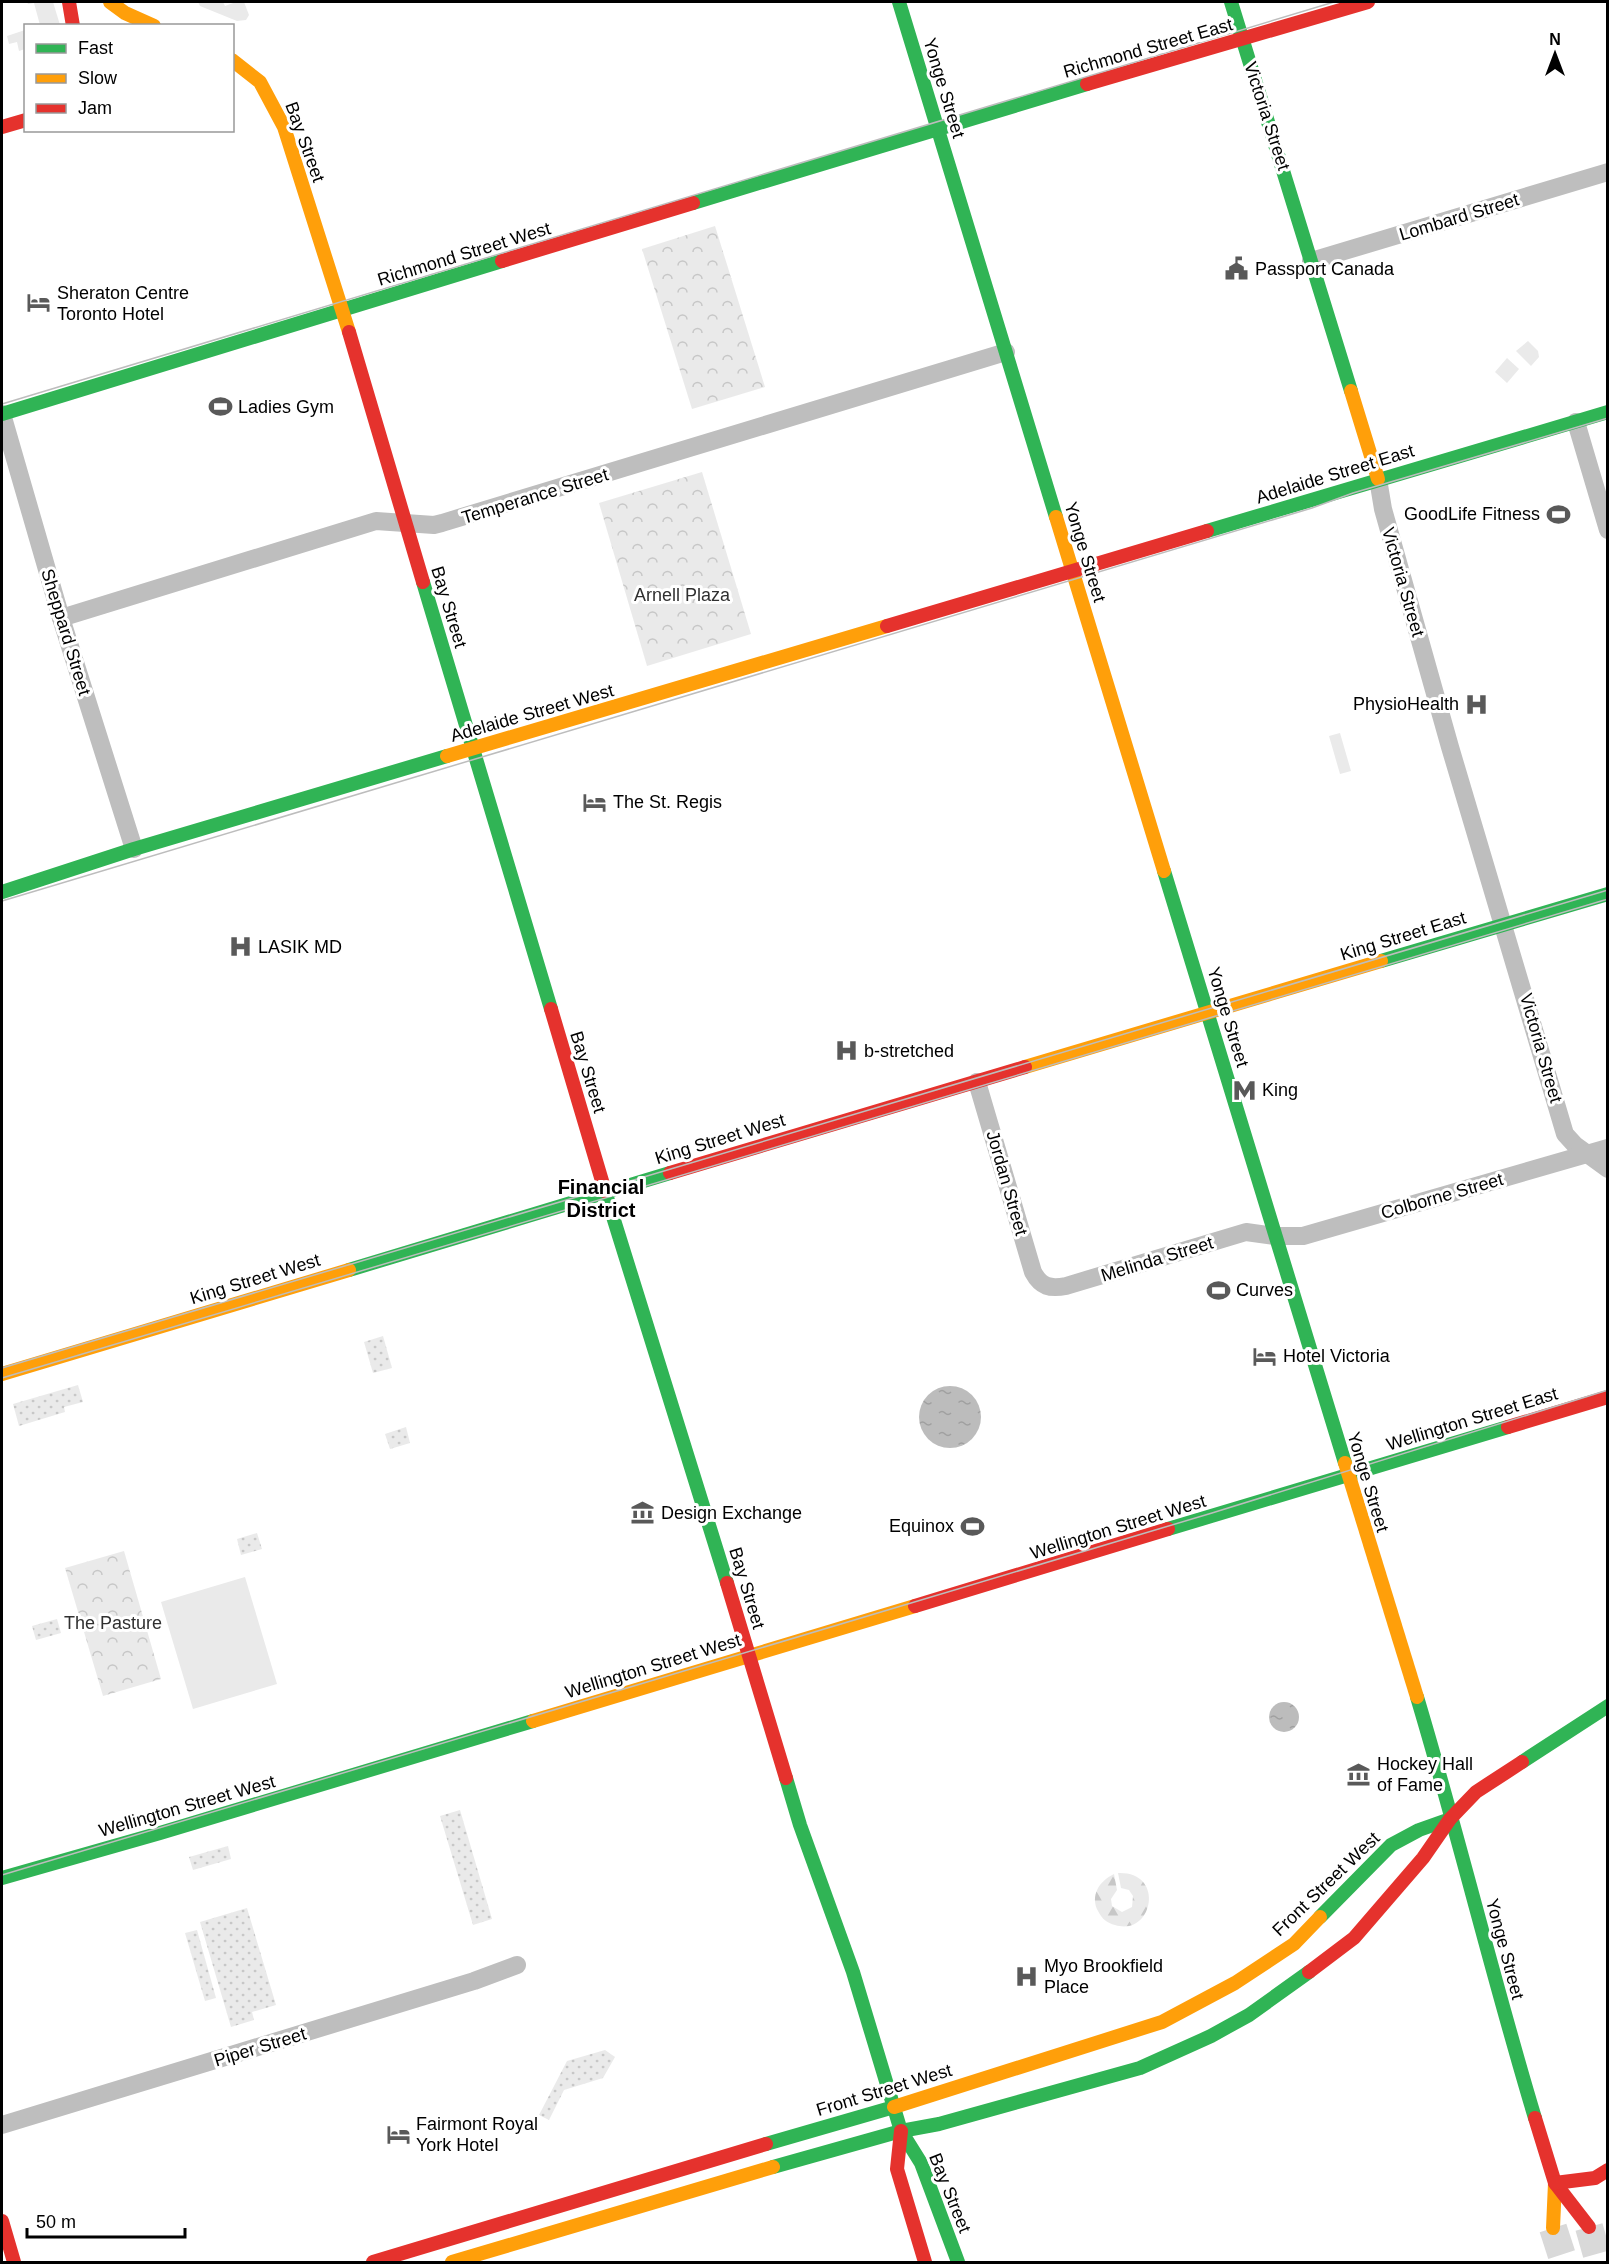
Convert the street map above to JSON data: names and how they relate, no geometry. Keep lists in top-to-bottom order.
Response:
{
  "streets": {
    "main road": [
      "Richmond Street East",
      "Yonge Street",
      "Victoria Street",
      "Bay Street",
      "Richmond Street West",
      "Adelaide Street East",
      "Adelaide Street West",
      "King Street East",
      "King Street West",
      "Wellington Street East",
      "Wellington Street West",
      "Front Street West"
    ],
    "street": [
      "Lombard Street",
      "Temperance Street",
      "Sheppard Street",
      "Jordan Street",
      "Colborne Street",
      "Melinda Street",
      "Piper Street"
    ]
  },
  "crossings": [
    ["Richmond Street East", "Yonge Street"],
    ["Richmond Street East", "Victoria Street"],
    ["Richmond Street East", "Richmond Street West"],
    ["Yonge Street", "Richmond Street West"],
    ["Yonge Street", "Adelaide Street East"],
    ["Yonge Street", "Temperance Street"],
    ["Yonge Street", "Adelaide Street West"],
    ["Yonge Street", "King Street East"],
    ["Yonge Street", "King Street West"],
    ["Yonge Street", "Colborne Street"],
    ["Yonge Street", "Melinda Street"],
    ["Yonge Street", "Wellington Street East"],
    ["Yonge Street", "Wellington Street West"],
    ["Yonge Street", "Front Street West"],
    ["Victoria Street", "Lombard Street"],
    ["Victoria Street", "Adelaide Street East"],
    ["Victoria Street", "King Street East"],
    ["Victoria Street", "Colborne Street"],
    ["Bay Street", "Richmond Street West"],
    ["Bay Street", "Temperance Street"],
    ["Bay Street", "Adelaide Street West"],
    ["Bay Street", "King Street West"],
    ["Bay Street", "Wellington Street West"],
    ["Bay Street", "Front Street West"],
    ["Richmond Street West", "Sheppard Street"],
    ["Adelaide Street East", "Adelaide Street West"],
    ["Temperance Street", "Sheppard Street"],
    ["Sheppard Street", "Adelaide Street West"],
    ["King Street East", "King Street West"],
    ["King Street West", "Jordan Street"],
    ["Jordan Street", "Melinda Street"],
    ["Colborne Street", "Melinda Street"],
    ["Wellington Street East", "Wellington Street West"]
  ],
  "districts": ["Financial District"],
  "parks": ["Arnell Plaza", "The Pasture"],
  "places": {
    "public building": ["Passport Canada"],
    "hotel": [
      "Sheraton Centre Toronto Hotel",
      "The St. Regis",
      "Hotel Victoria",
      "Fairmont Royal York Hotel"
    ],
    "sports": [
      "Ladies Gym",
      "GoodLife Fitness",
      "Curves",
      "Equinox"
    ],
    "hospital": [
      "PhysioHealth",
      "LASIK MD",
      "b-stretched",
      "Myo Brookfield Place"
    ],
    "metro station": ["King"],
    "museum": ["Design Exchange", "Hockey Hall of Fame"]
  },
  "legend": ["Fast", "Slow", "Jam"],
  "scale_bar": "50 m",
  "north": "top"
}
